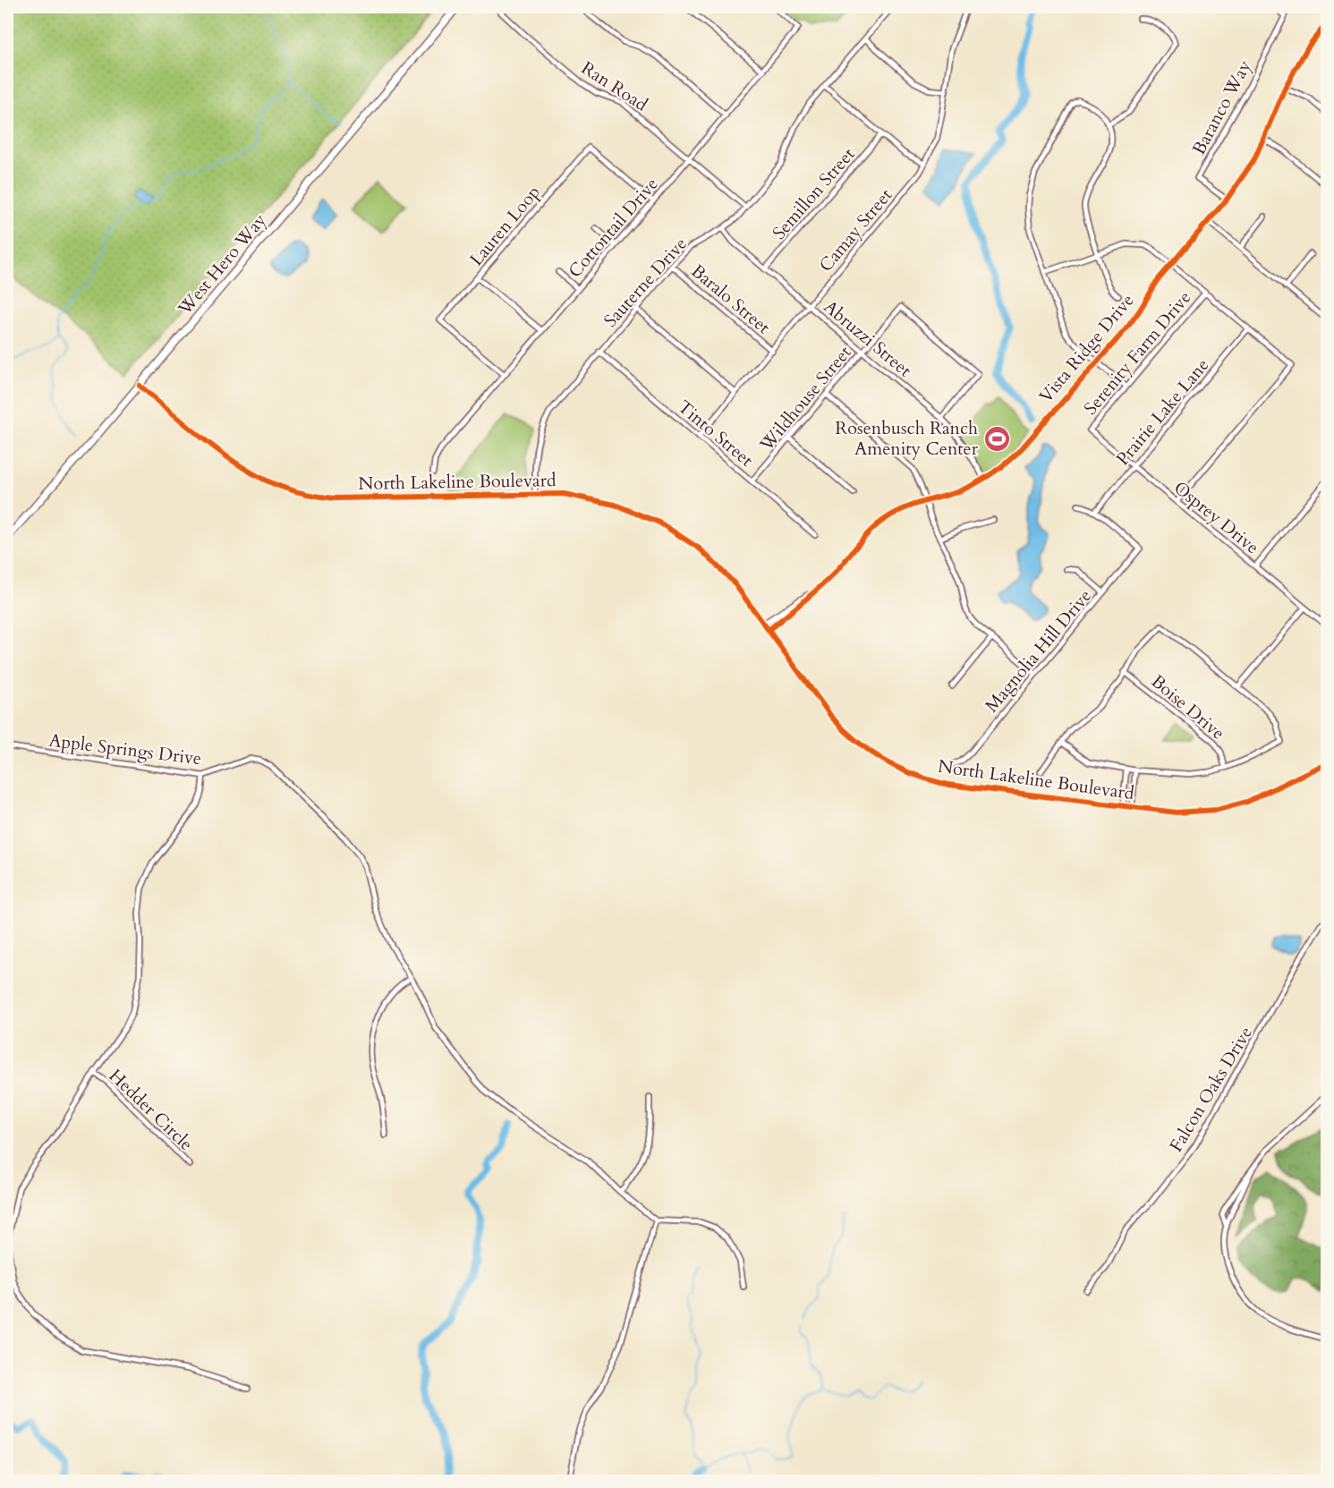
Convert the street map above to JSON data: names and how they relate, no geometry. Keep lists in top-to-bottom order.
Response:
{
  "streets": {
    "main road": ["West Hero Way"],
    "street": [
      "Ran Road",
      "Baranco Way",
      "Semillon Street",
      "Lauren Loop",
      "Cottontail Drive",
      "Camay Street",
      "Sauterne Drive",
      "Baralo Street",
      "Abruzzi Street",
      "Vista Ridge Drive",
      "Serenity Farm Drive",
      "Wildhouse Street",
      "Prairie Lake Lane",
      "Tinto Street",
      "North Lakeline Boulevard",
      "Osprey Drive",
      "Magnolia Hill Drive",
      "Boise Drive",
      "Apple Springs Drive",
      "Falcon Oaks Drive",
      "Hedder Circle"
    ]
  },
  "crossings": [
    ["Ran Road", "Cottontail Drive"],
    ["Ran Road", "Sauterne Drive"],
    ["Baranco Way", "Vista Ridge Drive"],
    ["Semillon Street", "Abruzzi Street"],
    ["Lauren Loop", "Cottontail Drive"],
    ["Camay Street", "Baralo Street"],
    ["Camay Street", "Abruzzi Street"],
    ["Camay Street", "Tinto Street"],
    ["West Hero Way", "North Lakeline Boulevard"],
    ["Sauterne Drive", "Baralo Street"],
    ["Sauterne Drive", "Abruzzi Street"],
    ["Sauterne Drive", "Tinto Street"],
    ["Sauterne Drive", "North Lakeline Boulevard"],
    ["Abruzzi Street", "Vista Ridge Drive"],
    ["Abruzzi Street", "Wildhouse Street"],
    ["Vista Ridge Drive", "North Lakeline Boulevard"],
    ["Serenity Farm Drive", "Osprey Drive"],
    ["Wildhouse Street", "Tinto Street"],
    ["Prairie Lake Lane", "Osprey Drive"],
    ["Prairie Lake Lane", "Magnolia Hill Drive"]
  ],
  "places": {
    "sports": ["Rosenbusch Ranch Amenity Center"]
  }
}
